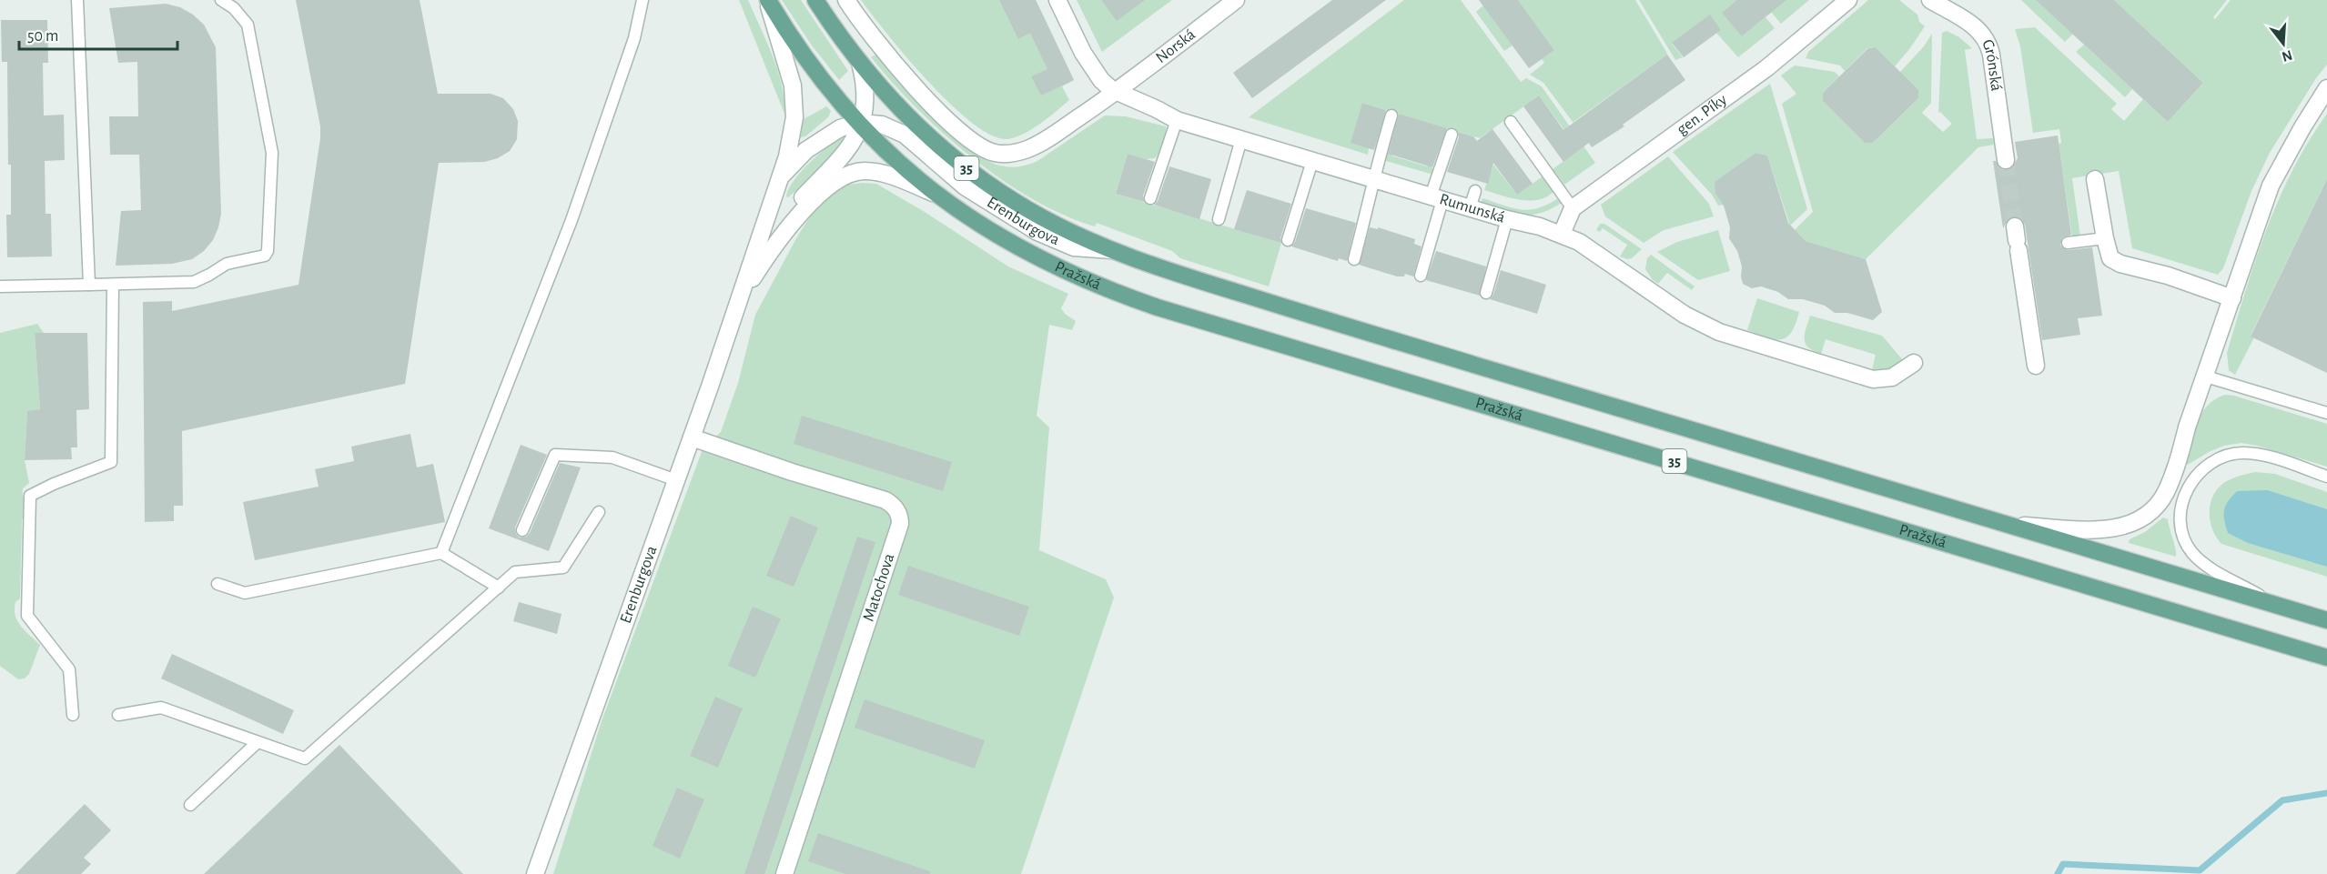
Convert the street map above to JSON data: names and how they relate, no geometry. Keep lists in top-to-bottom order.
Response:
{
  "streets": {
    "main road": ["35", "Pražská"],
    "street": [
      "Norská",
      "Grónská",
      "gen. Píky",
      "Rumunská",
      "Erenburgova",
      "Matochova"
    ]
  },
  "crossings": [
    ["Norská", "Rumunská"],
    ["35", "Erenburgova"],
    ["Erenburgova", "Pražská"],
    ["Erenburgova", "Matochova"]
  ],
  "scale_bar": "50 m",
  "north": "bottom"
}
